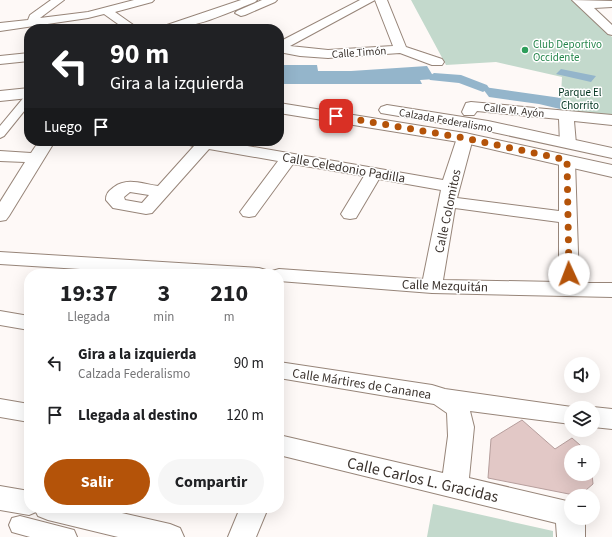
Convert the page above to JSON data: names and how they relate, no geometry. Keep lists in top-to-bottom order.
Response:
{
  "streets": {
    "main road": ["Calzada Federalismo"],
    "street": [
      "Calle Timón",
      "Calle M. Ayón",
      "Calle Celedonio Padilla",
      "Calle Colomitos",
      "Calle Mezquitán",
      "Calle Mártires de Cananea",
      "Calle Carlos L. Gracidas"
    ]
  },
  "crossings": [
    ["Calzada Federalismo", "Calle Colomitos"],
    ["Calle Celedonio Padilla", "Calle Colomitos"],
    ["Calle Colomitos", "Calle Mezquitán"],
    ["Calle Mártires de Cananea", "Calle Carlos L. Gracidas"]
  ],
  "parks": ["Parque El Chorrito"],
  "places": ["Club Deportivo Occidente"],
  "page": {
    "turn": ["90 m", "Gira a la izquierda"],
    "then": "Luego",
    "eta": [
      "19:37",
      "Llegada",
      "3",
      "min",
      "210",
      "m"
    ],
    "list": [
      {
        "name": "Gira a la izquierda",
        "note": "Calzada Federalismo",
        "value": "90 m"
      },
      {
        "name": "Llegada al destino",
        "value": "120 m"
      }
    ],
    "map_buttons": ["+", "−"],
    "buttons": ["Salir", "Compartir"]
  }
}
